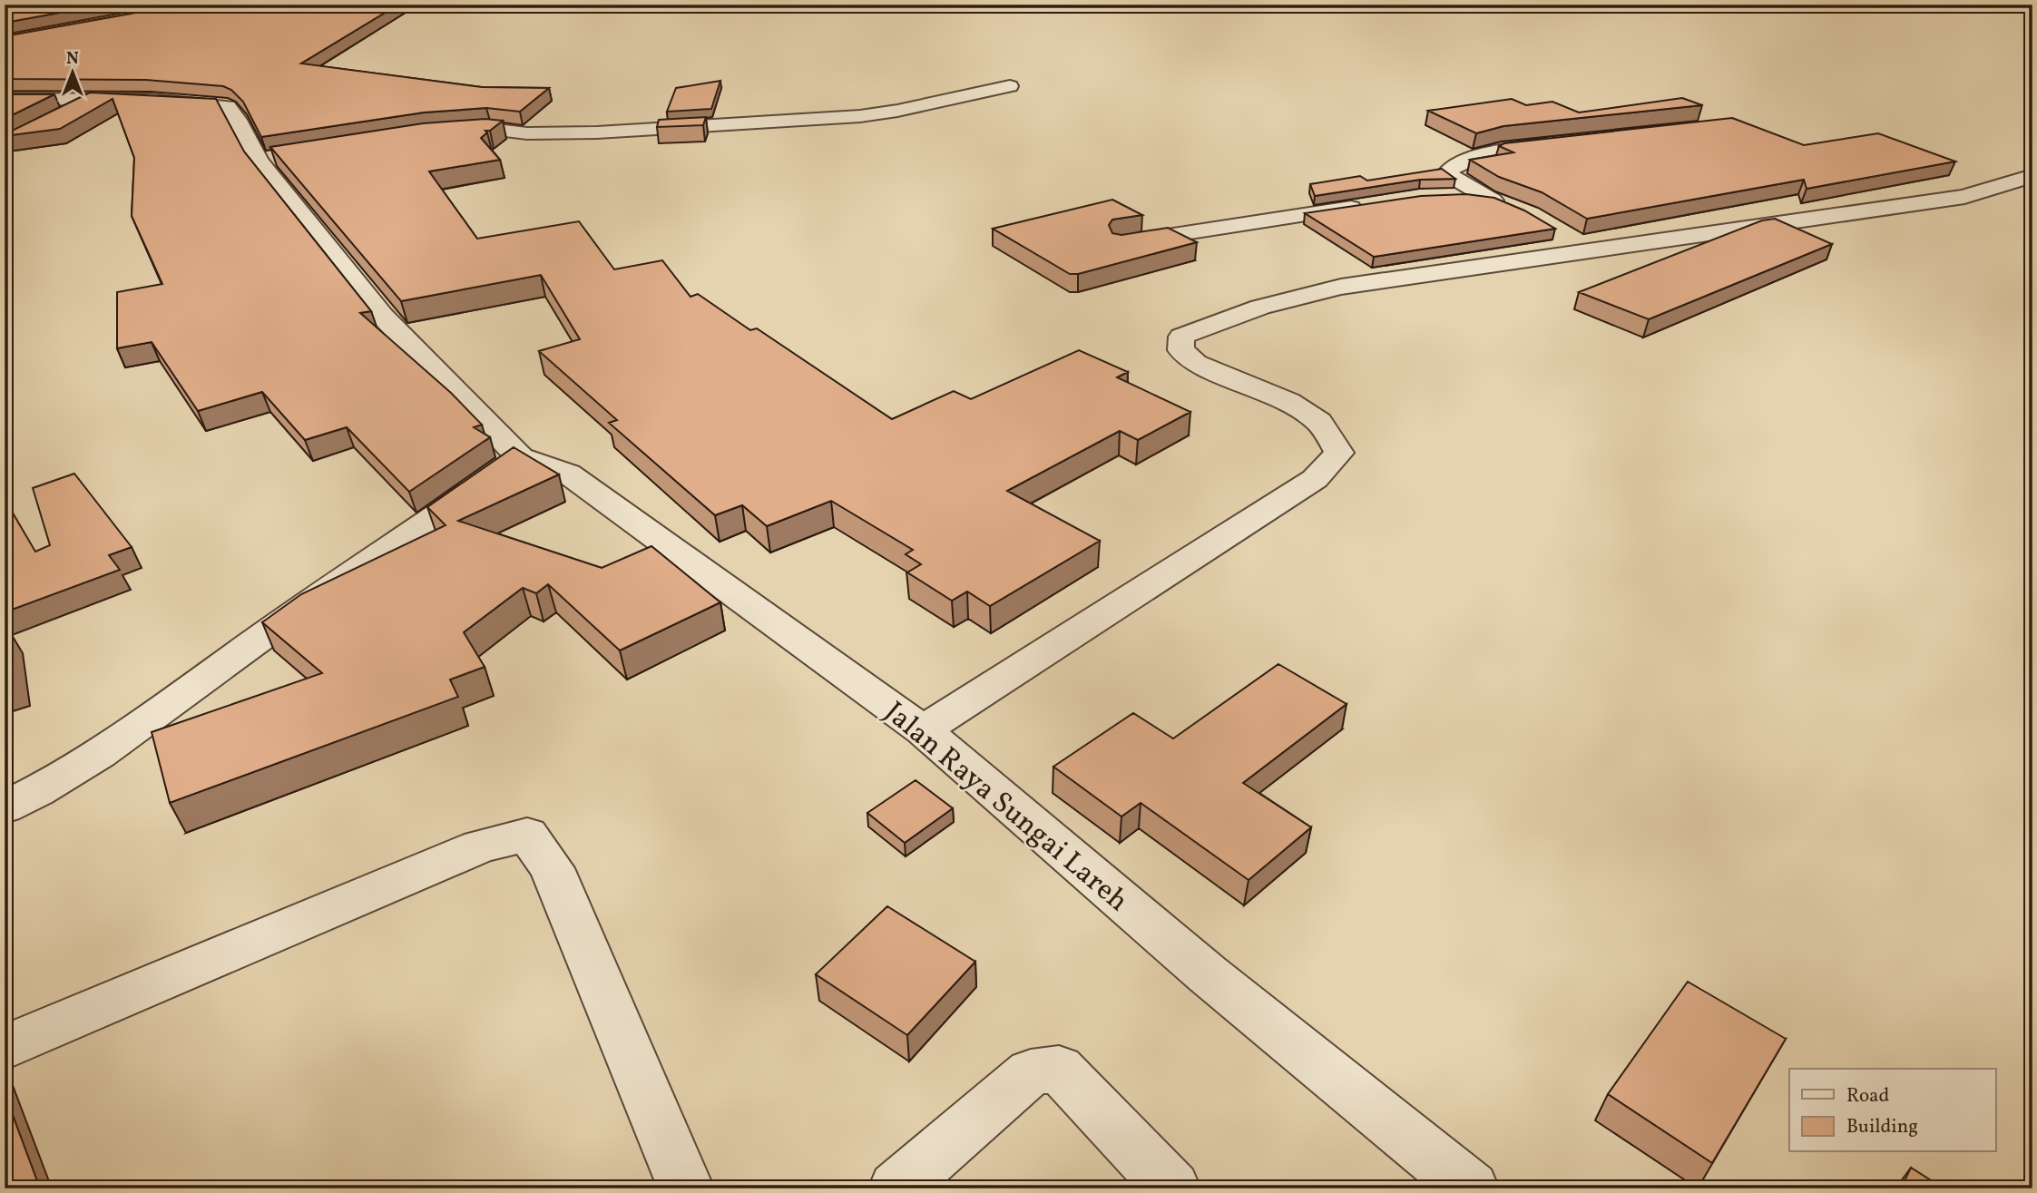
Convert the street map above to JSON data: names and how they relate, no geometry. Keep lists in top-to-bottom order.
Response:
{
  "streets": {
    "street": ["Jalan Raya Sungai Lareh"]
  },
  "legend": ["Road", "Building"],
  "north": "top"
}
